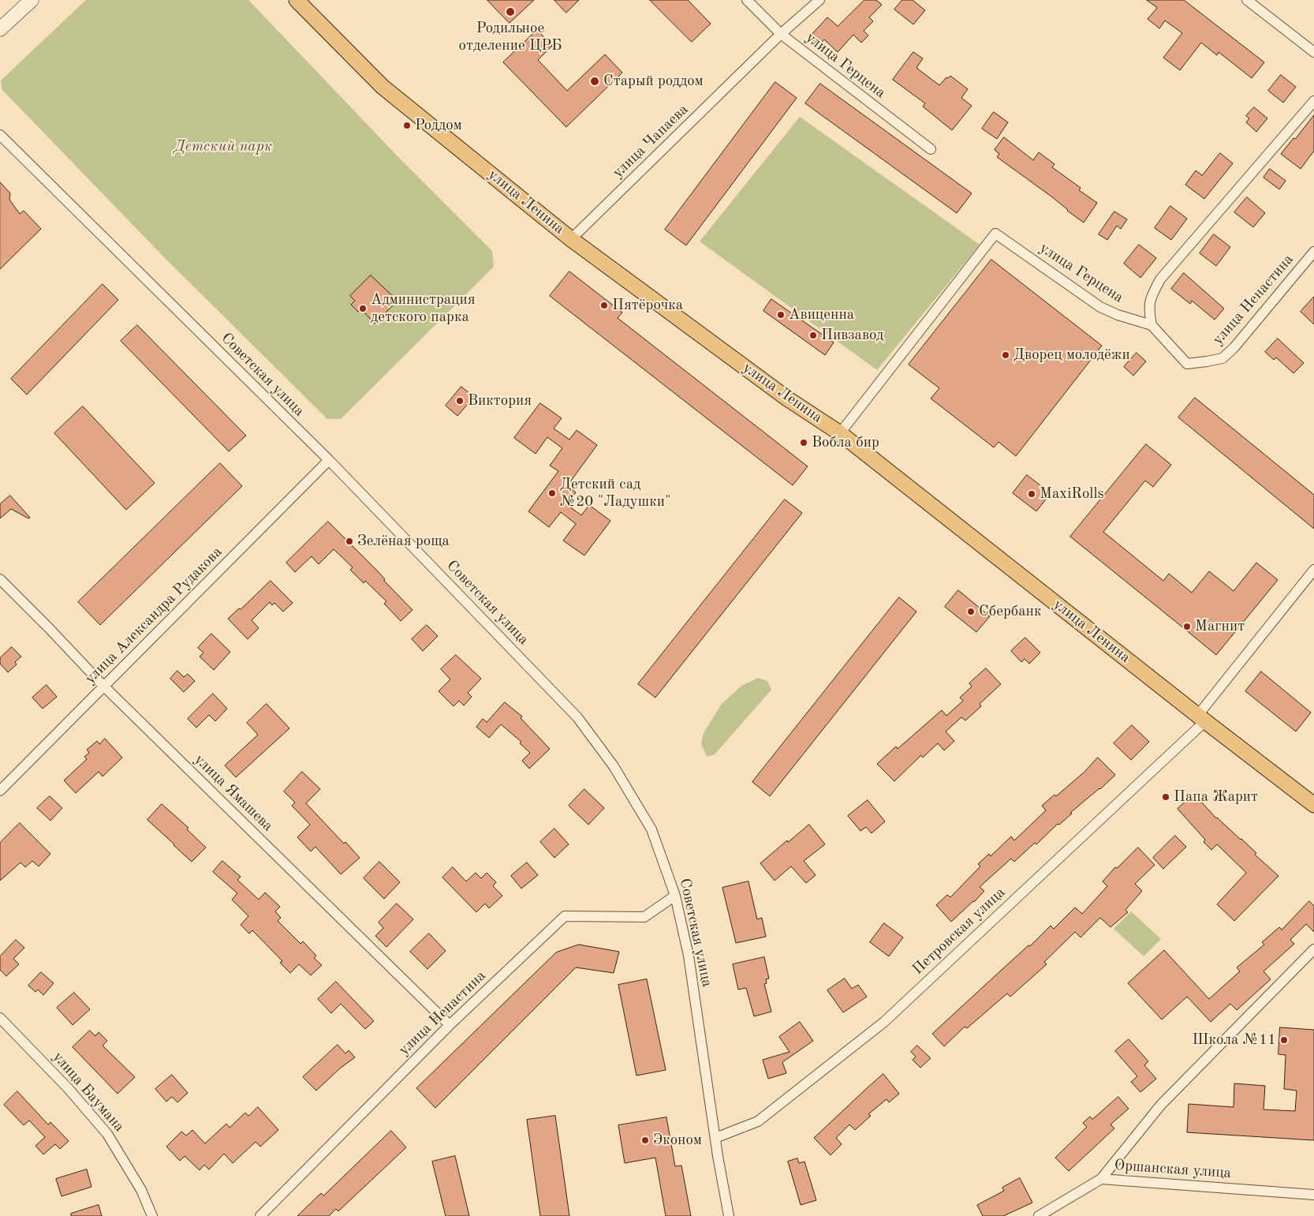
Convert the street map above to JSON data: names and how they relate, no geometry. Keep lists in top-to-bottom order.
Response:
{
  "streets": {
    "main road": ["улица Ленина"],
    "street": [
      "улица Герцена",
      "улица Чапаева",
      "улица Ненастина",
      "Советская улица",
      "улица Александра Рудакова",
      "улица Ямашева",
      "Петровская улица",
      "улица Баумана",
      "Оршанская улица"
    ]
  },
  "crossings": [
    ["улица Герцена", "улица Чапаева"],
    ["улица Герцена", "улица Ленина"],
    ["улица Герцена", "улица Ненастина"],
    ["улица Чапаева", "улица Ленина"],
    ["улица Ленина", "Петровская улица"],
    ["улица Ненастина", "Советская улица"],
    ["улица Ненастина", "улица Ямашева"],
    ["Советская улица", "улица Александра Рудакова"],
    ["Советская улица", "Петровская улица"],
    ["улица Александра Рудакова", "улица Ямашева"]
  ],
  "parks": ["Детский парк"],
  "places": [
    "Родильное отделение ЦРБ",
    "Старый роддом",
    "Роддом",
    "Пятёрочка",
    "Администрация детского парка",
    "Авиценна",
    "Пивзавод",
    "Дворец молодёжи",
    "Виктория",
    "Вобла бир",
    "Детский сад №20 \"Ладушки\"",
    "MaxiRolls",
    "Зелёная роща",
    "Сбербанк",
    "Магнит",
    "Папа Жарит",
    "Школа №11",
    "Эконом"
  ]
}
